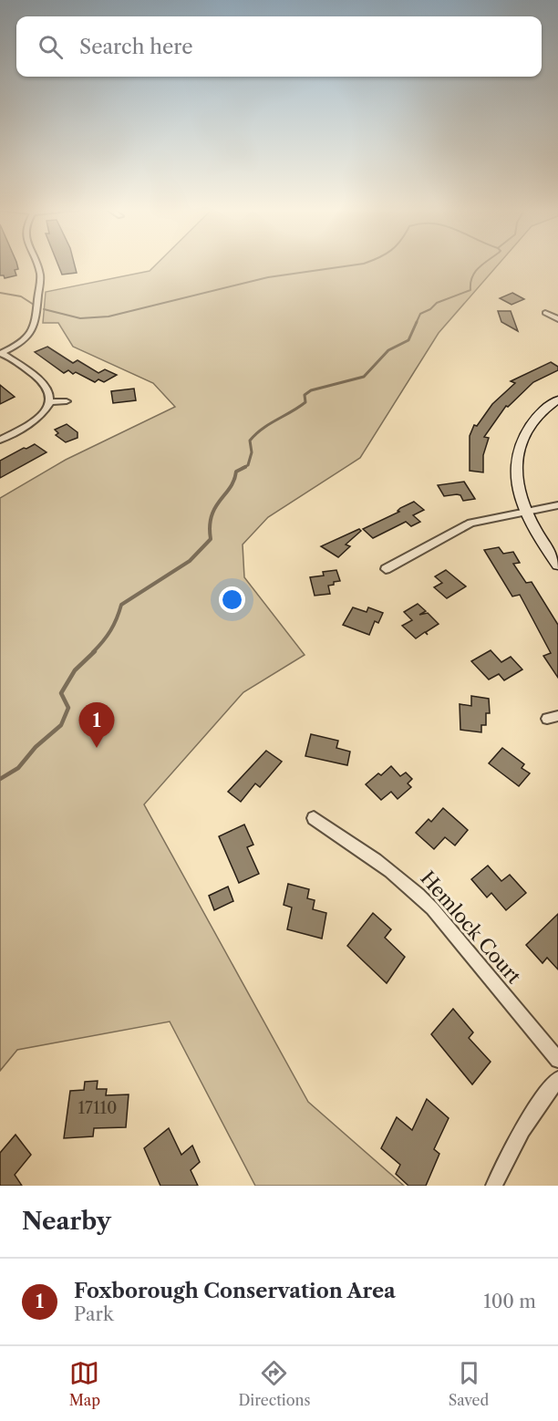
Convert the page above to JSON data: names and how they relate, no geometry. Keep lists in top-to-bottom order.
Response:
{
  "streets": {
    "street": ["Hemlock Court"]
  },
  "house_numbers": ["17110"],
  "page": {
    "search": "Search here",
    "pins": "1",
    "heading": "Nearby",
    "list": [
      {
        "mark": "1",
        "name": "Foxborough Conservation Area",
        "note": "Park",
        "value": "100 m"
      }
    ],
    "nav": ["Map", "Directions", "Saved"]
  }
}
